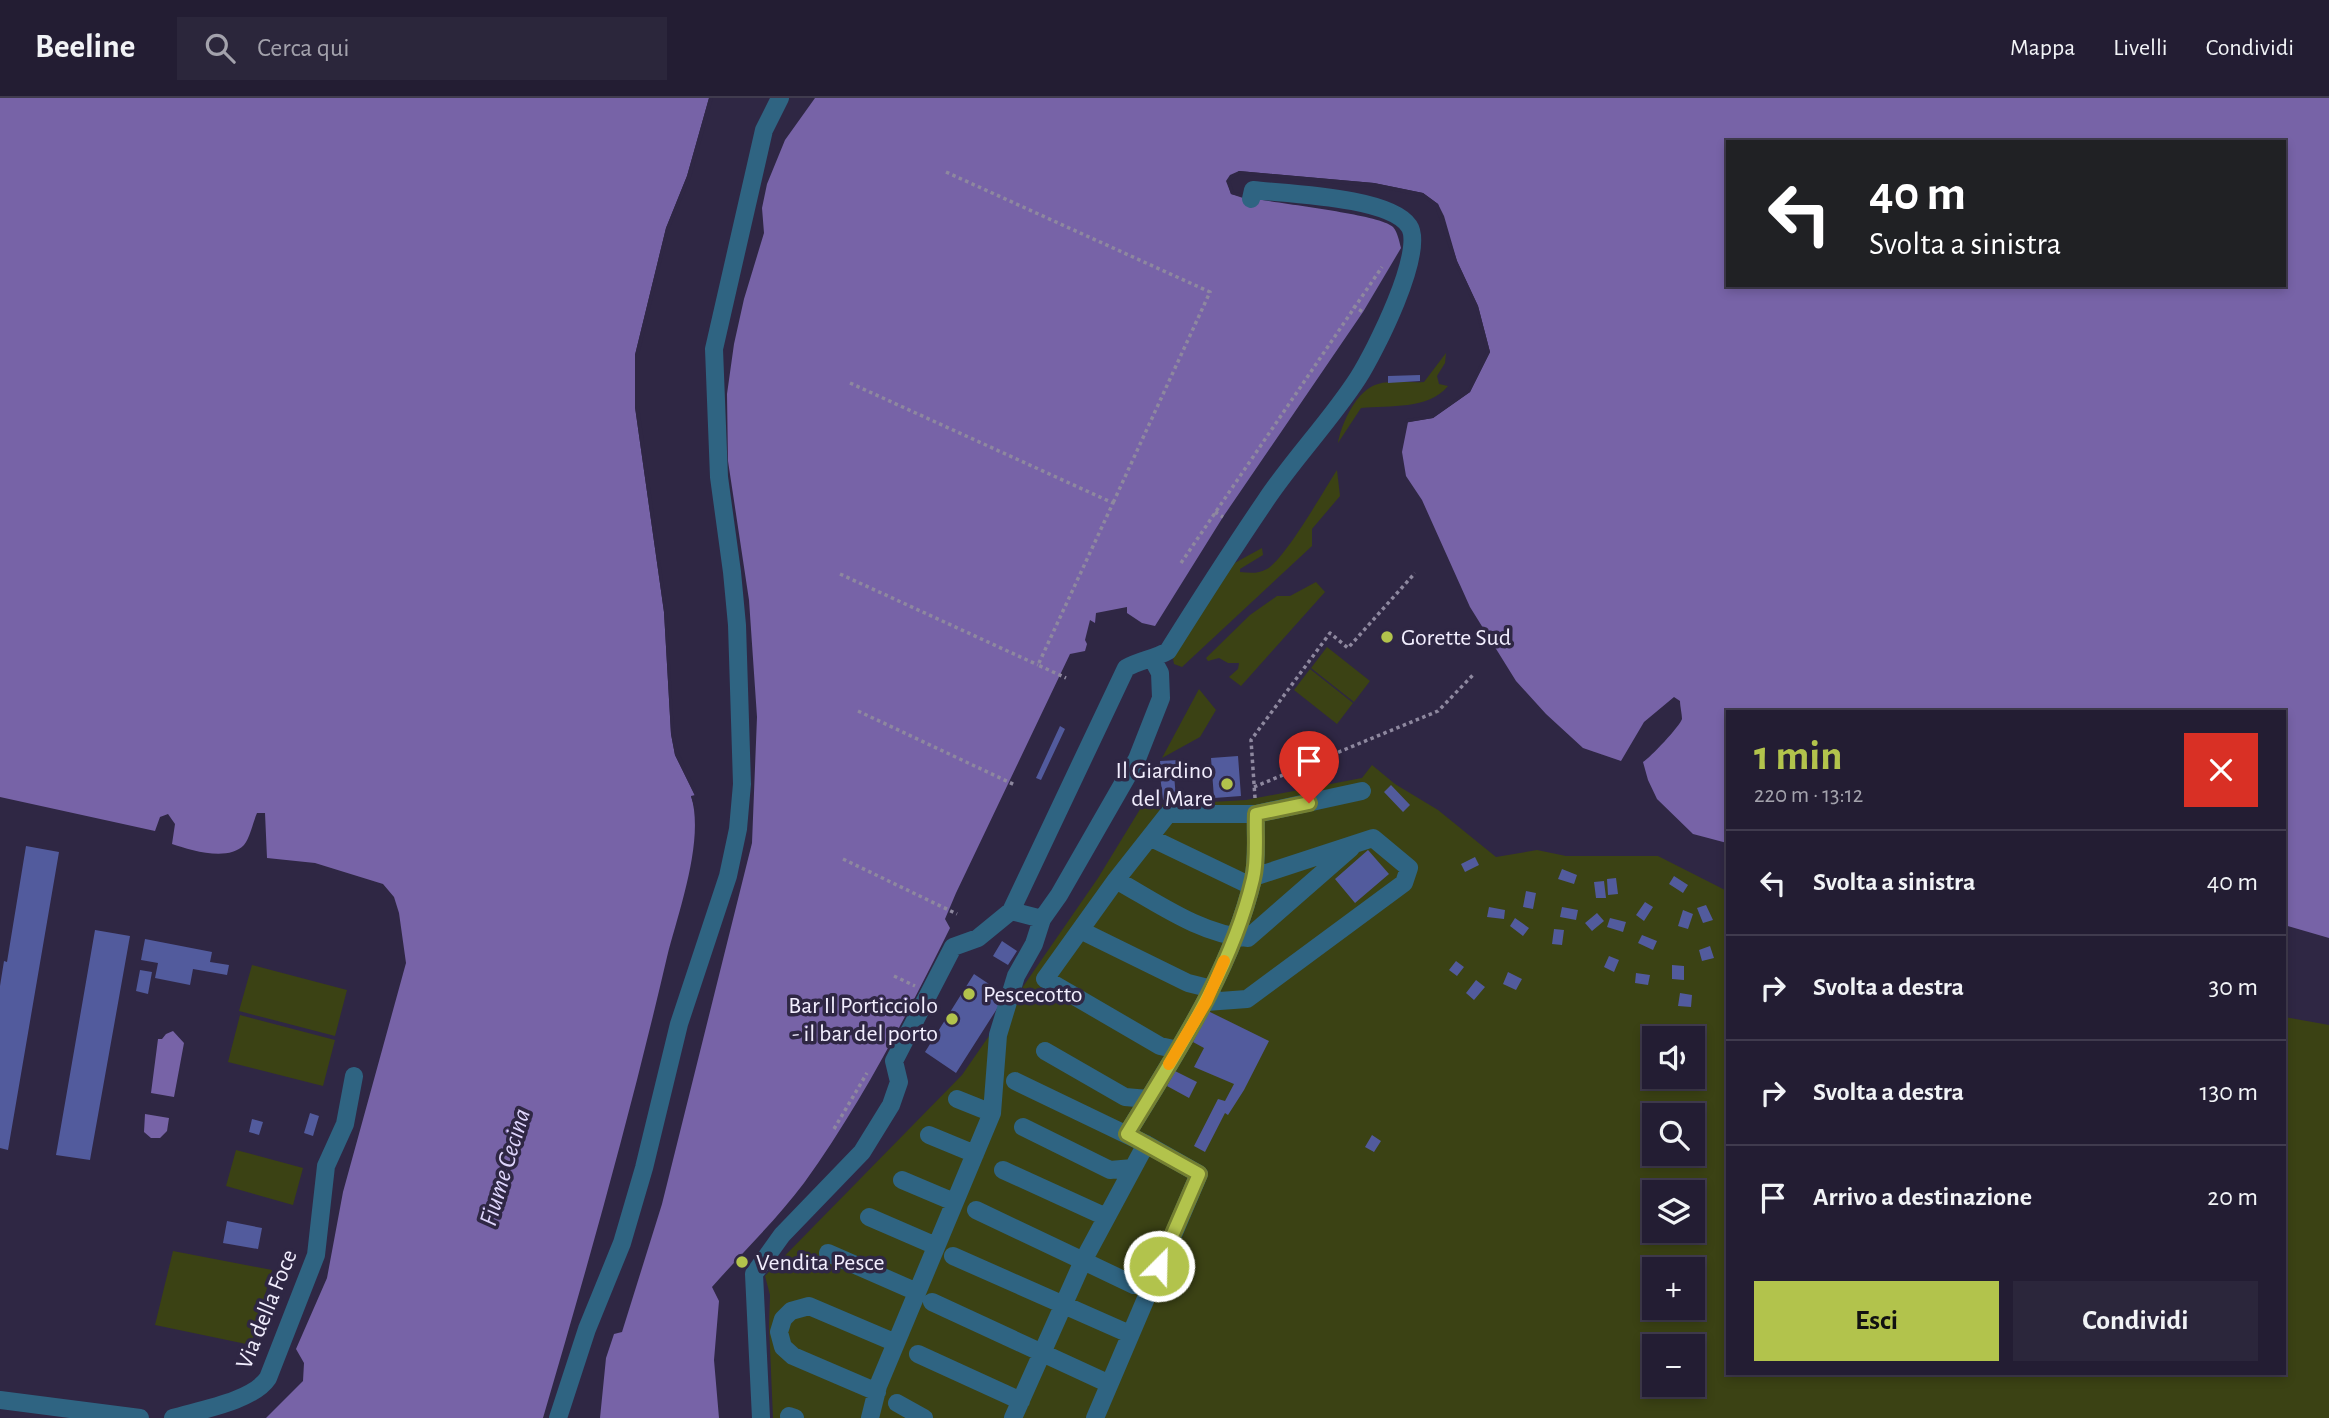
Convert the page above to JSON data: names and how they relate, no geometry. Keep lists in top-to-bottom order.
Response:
{
  "streets": {
    "street": ["Via della Foce"]
  },
  "water": ["Fiume Cecina"],
  "places": [
    "Gorette Sud",
    "Il Giardino del Mare",
    "Pescecotto",
    "Bar Il Porticciolo - il bar del porto",
    "Vendita Pesce"
  ],
  "page": {
    "header": "Beeline",
    "search": "Cerca qui",
    "nav": ["Mappa", "Livelli", "Condividi"],
    "turn": ["40 m", "Svolta a sinistra"],
    "heading": ["1 min", "220 m · 13:12"],
    "list": [
      {
        "name": "Svolta a sinistra",
        "value": "40 m"
      },
      {
        "name": "Svolta a destra",
        "value": "30 m"
      },
      {
        "name": "Svolta a destra",
        "value": "130 m"
      },
      {
        "name": "Arrivo a destinazione",
        "value": "20 m"
      }
    ],
    "map_buttons": ["+", "−"],
    "buttons": ["Esci", "Condividi"]
  }
}
